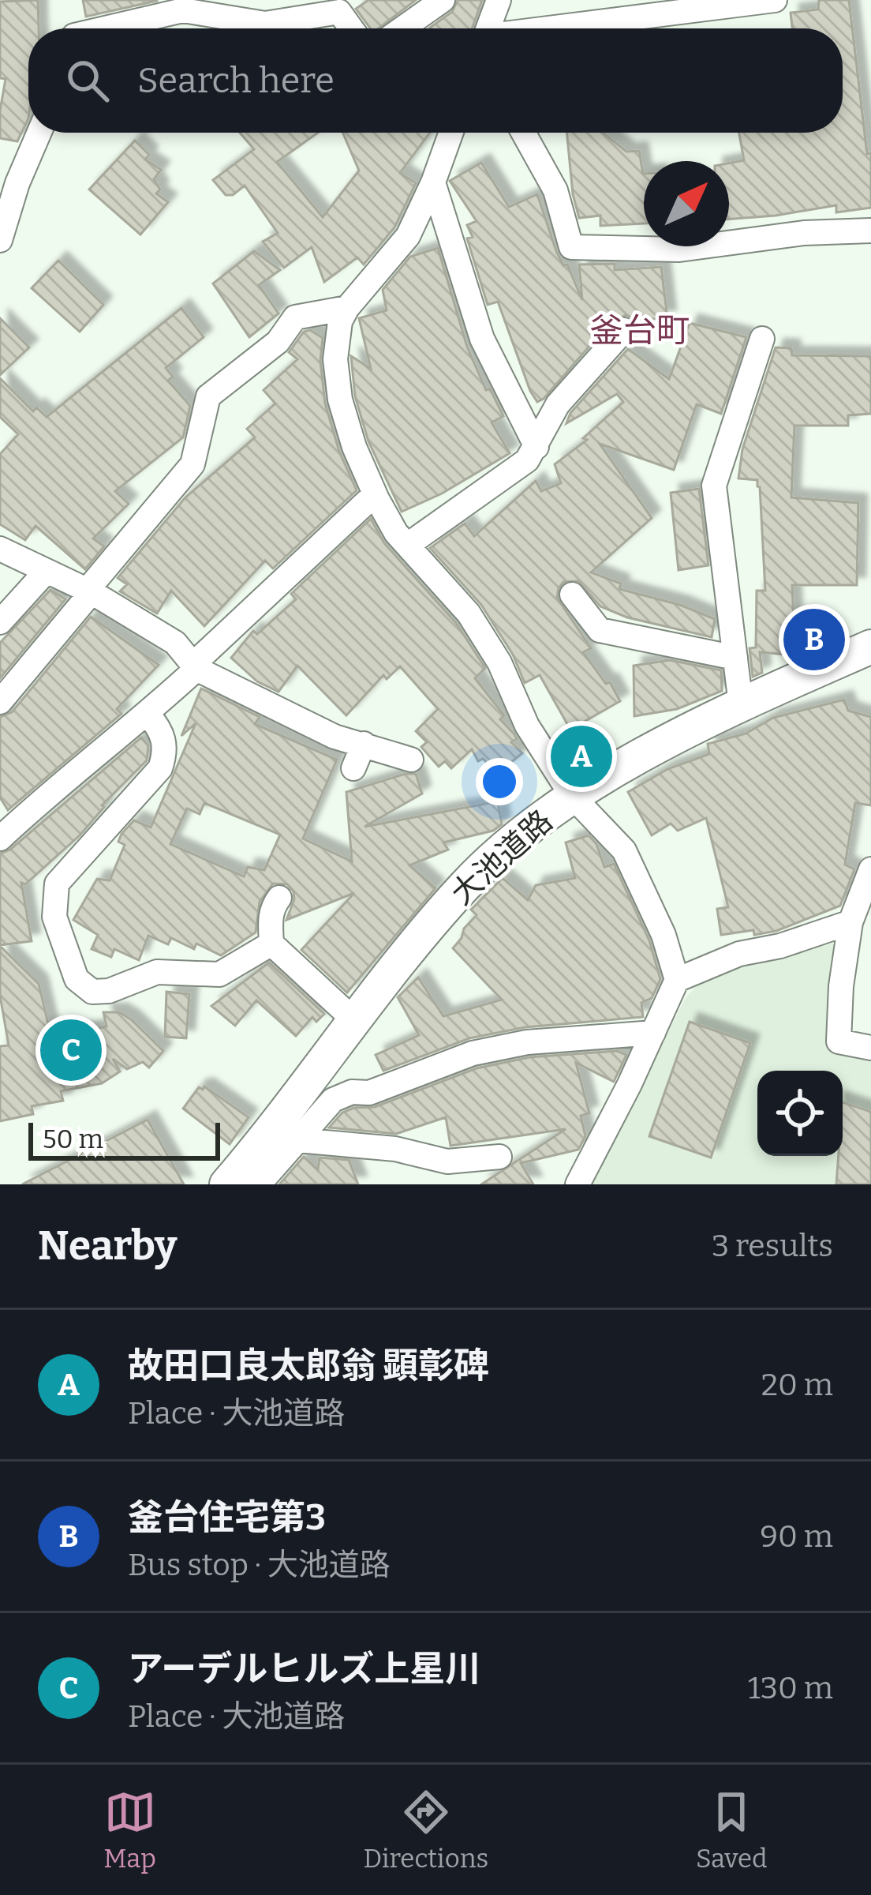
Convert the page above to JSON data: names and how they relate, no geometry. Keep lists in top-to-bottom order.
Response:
{
  "streets": {
    "street": ["大池道路"]
  },
  "districts": ["釜台町"],
  "scale_bar": "50 m",
  "north": "top right",
  "page": {
    "search": "Search here",
    "pins": ["B", "A", "C"],
    "scale": "50 m",
    "heading": ["Nearby", "3 results"],
    "list": [
      {
        "mark": "A",
        "name": "故田口良太郎翁 顕彰碑",
        "note": "Place · 大池道路",
        "value": "20 m"
      },
      {
        "mark": "B",
        "name": "釜台住宅第3",
        "note": "Bus stop · 大池道路",
        "value": "90 m"
      },
      {
        "mark": "C",
        "name": "アーデルヒルズ上星川",
        "note": "Place · 大池道路",
        "value": "130 m"
      }
    ],
    "nav": ["Map", "Directions", "Saved"]
  }
}
